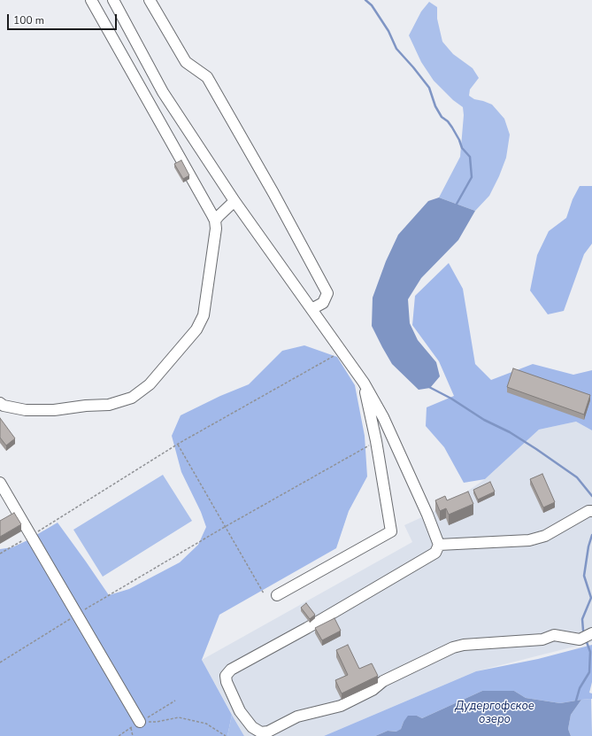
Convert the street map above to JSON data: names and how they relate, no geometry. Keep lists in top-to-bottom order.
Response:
{
  "water": ["Дудергофское озеро"],
  "scale_bar": "100 m"
}
